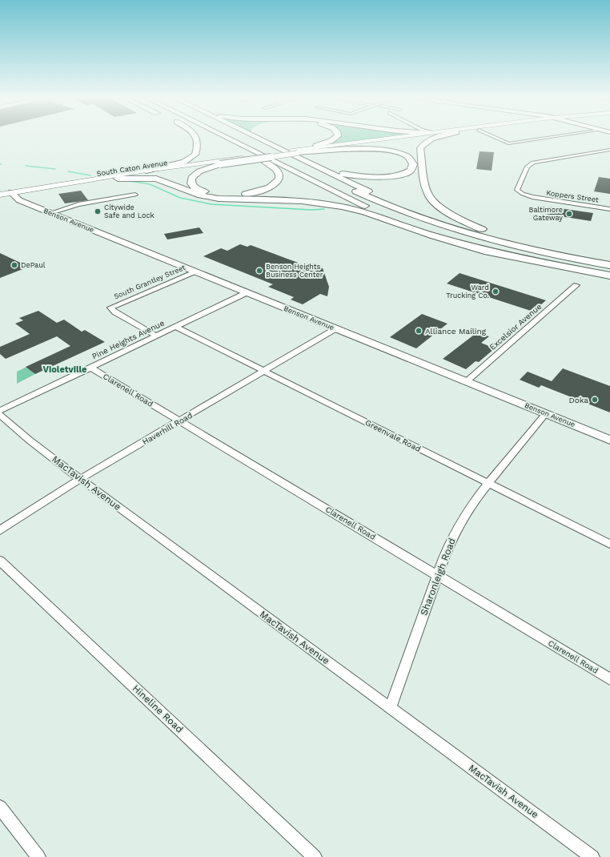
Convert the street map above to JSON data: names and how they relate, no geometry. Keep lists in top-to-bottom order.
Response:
{
  "streets": {
    "main road": ["South Caton Avenue"],
    "street": [
      "Koppers Street",
      "Benson Avenue",
      "South Grantley Street",
      "Excelsior Avenue",
      "Pine Heights Avenue",
      "Clarenell Road",
      "Haverhill Road",
      "Greenvale Road",
      "MacTavish Avenue",
      "Sharonleigh Road",
      "Hineline Road"
    ]
  },
  "crossings": [
    ["South Caton Avenue", "Benson Avenue"],
    ["Benson Avenue", "South Grantley Street"],
    ["Benson Avenue", "Excelsior Avenue"],
    ["Benson Avenue", "Pine Heights Avenue"],
    ["Benson Avenue", "Haverhill Road"],
    ["Benson Avenue", "Sharonleigh Road"],
    ["South Grantley Street", "Pine Heights Avenue"],
    ["Pine Heights Avenue", "Clarenell Road"],
    ["Pine Heights Avenue", "Greenvale Road"],
    ["Clarenell Road", "Haverhill Road"],
    ["Clarenell Road", "Sharonleigh Road"],
    ["Haverhill Road", "Greenvale Road"],
    ["Haverhill Road", "MacTavish Avenue"],
    ["Greenvale Road", "Sharonleigh Road"],
    ["MacTavish Avenue", "Sharonleigh Road"]
  ],
  "districts": ["Violetville"],
  "places": [
    "Citywide Safe and Lock",
    "Baltimore Gateway",
    "DePaul",
    "Benson Heights Business Center",
    "Ward Trucking Co.",
    "Alliance Mailing",
    "Doka"
  ]
}
